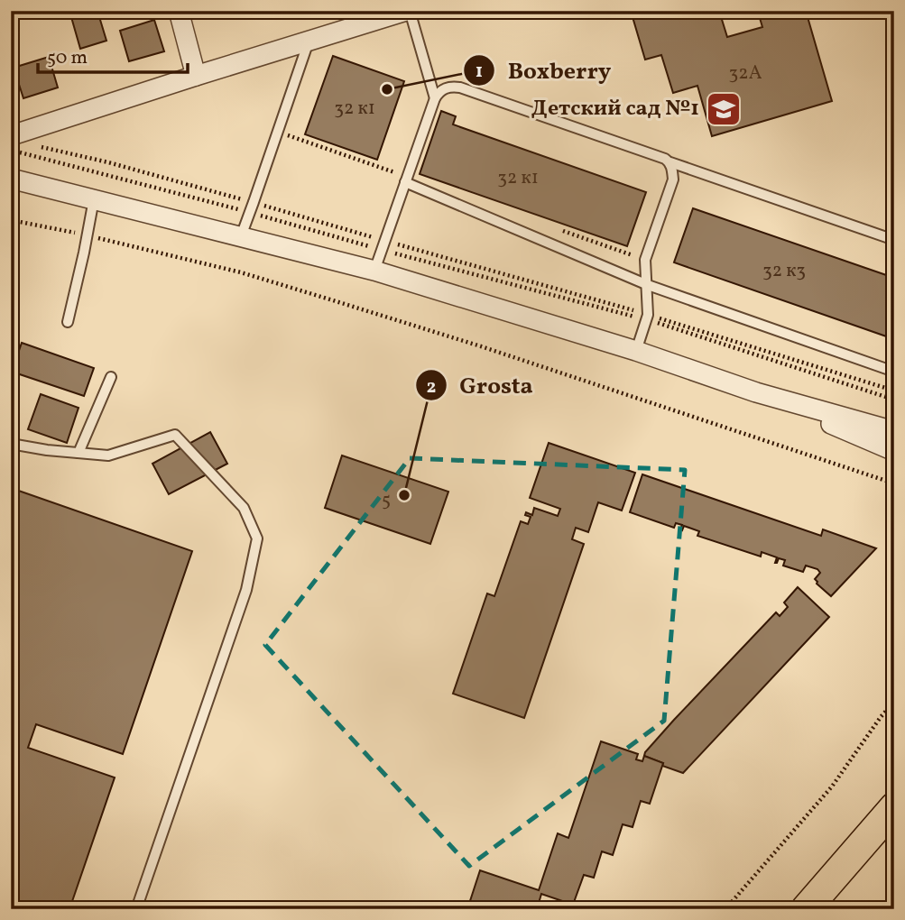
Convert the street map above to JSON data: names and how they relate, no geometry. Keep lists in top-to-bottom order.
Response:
{
  "places": {
    "other": ["Boxberry", "Grosta"],
    "school or university": ["Детский сад №1"]
  },
  "house_numbers": [
    "32А",
    "32 к1",
    "32 к1",
    "32 к3",
    "5"
  ],
  "scale_bar": "50 m"
}
